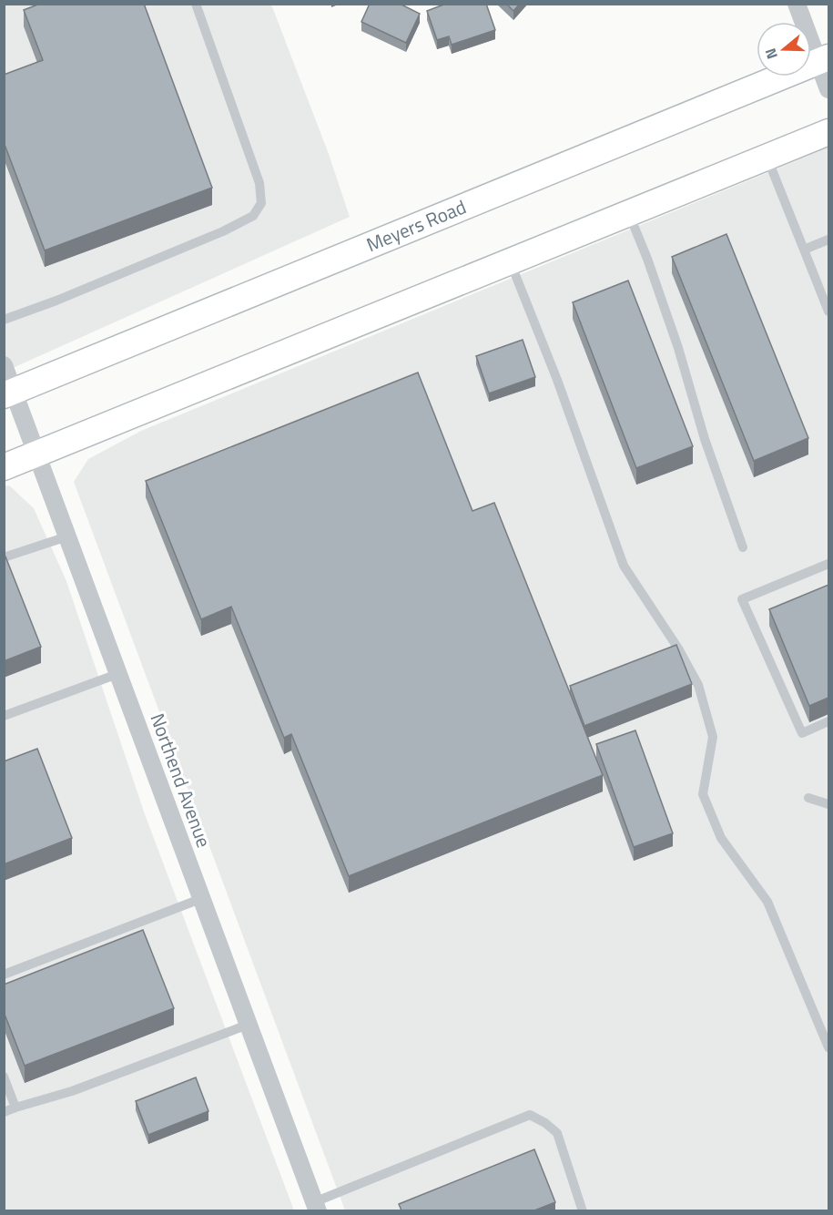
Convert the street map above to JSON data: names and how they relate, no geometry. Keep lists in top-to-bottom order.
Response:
{
  "streets": {
    "street": ["Meyers Road", "Northend Avenue"]
  },
  "crossings": [
    ["Meyers Road", "Northend Avenue"]
  ],
  "north": "left"
}
